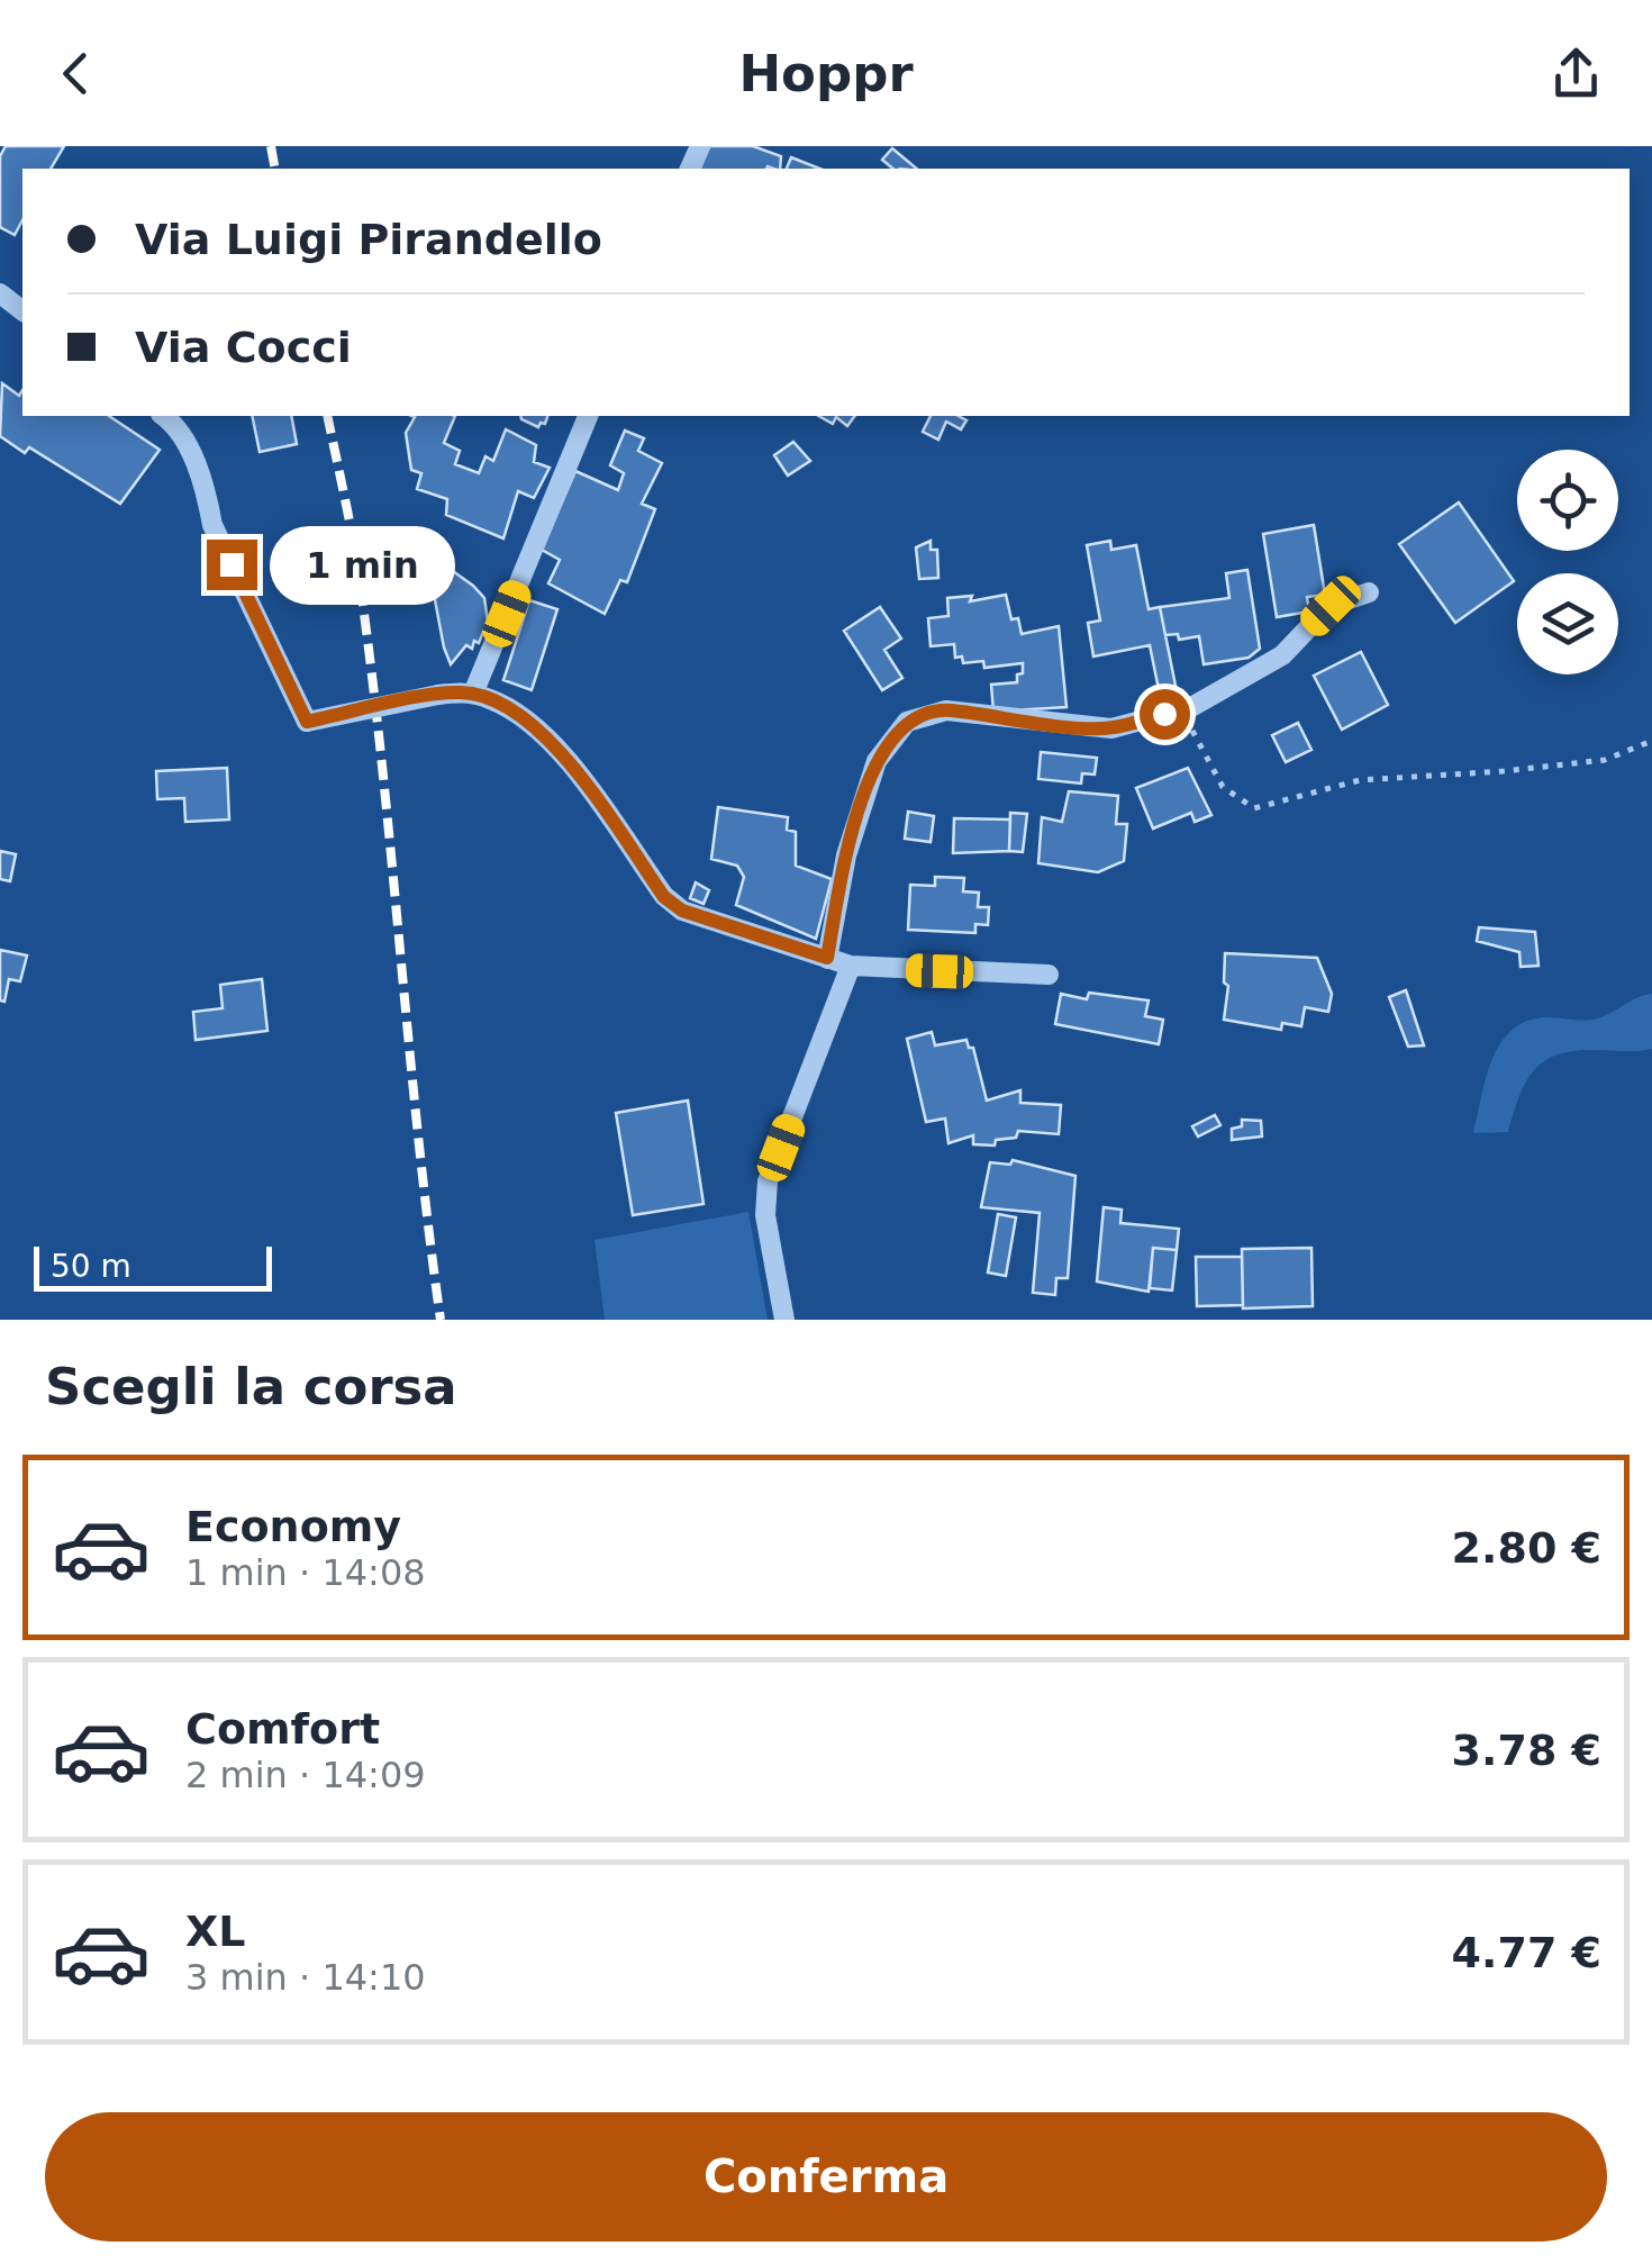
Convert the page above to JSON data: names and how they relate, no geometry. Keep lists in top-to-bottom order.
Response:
{
  "scale_bar": "50 m",
  "page": {
    "header": "Hoppr",
    "banner": ["Via Luigi Pirandello", "Via Cocci"],
    "bubble": "1 min",
    "scale": "50 m",
    "heading": "Scegli la corsa",
    "list": [
      {
        "name": "Economy",
        "note": "1 min · 14:08",
        "value": "2.80 €"
      },
      {
        "name": "Comfort",
        "note": "2 min · 14:09",
        "value": "3.78 €"
      },
      {
        "name": "XL",
        "note": "3 min · 14:10",
        "value": "4.77 €"
      }
    ],
    "buttons": "Conferma"
  }
}
